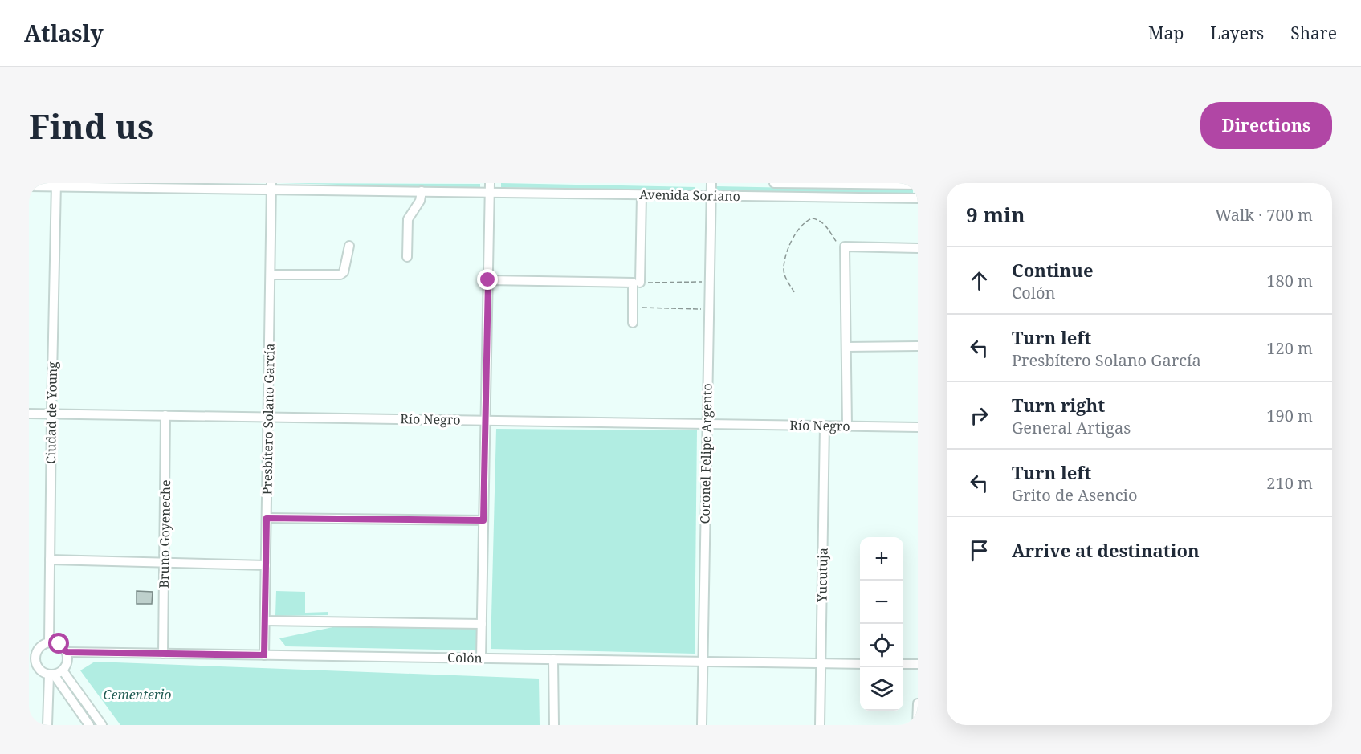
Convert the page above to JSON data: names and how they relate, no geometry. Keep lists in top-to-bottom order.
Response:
{
  "streets": {
    "street": [
      "Avenida Soriano",
      "Ciudad de Young",
      "Presbítero Solano García",
      "Río Negro",
      "Coronel Felipe Argento",
      "Bruno Goyeneche",
      "Yucutuja",
      "Colón"
    ]
  },
  "crossings": [
    ["Avenida Soriano", "Ciudad de Young"],
    ["Avenida Soriano", "Presbítero Solano García"],
    ["Avenida Soriano", "Coronel Felipe Argento"],
    ["Ciudad de Young", "Río Negro"],
    ["Ciudad de Young", "Colón"],
    ["Presbítero Solano García", "Río Negro"],
    ["Presbítero Solano García", "Colón"],
    ["Río Negro", "Coronel Felipe Argento"],
    ["Río Negro", "Bruno Goyeneche"],
    ["Río Negro", "Yucutuja"],
    ["Coronel Felipe Argento", "Colón"],
    ["Bruno Goyeneche", "Colón"],
    ["Yucutuja", "Colón"]
  ],
  "parks": ["Cementerio"],
  "page": {
    "header": "Atlasly",
    "nav": ["Map", "Layers", "Share"],
    "buttons": "Directions",
    "title": "Find us",
    "heading": ["9 min", "Walk · 700 m"],
    "list": [
      ["Continue", "Colón", "180 m"],
      ["Turn left", "Presbítero Solano García", "120 m"],
      ["Turn right", "General Artigas", "190 m"],
      ["Turn left", "Grito de Asencio", "210 m"],
      "Arrive at destination"
    ],
    "map_buttons": ["+", "−"]
  }
}
